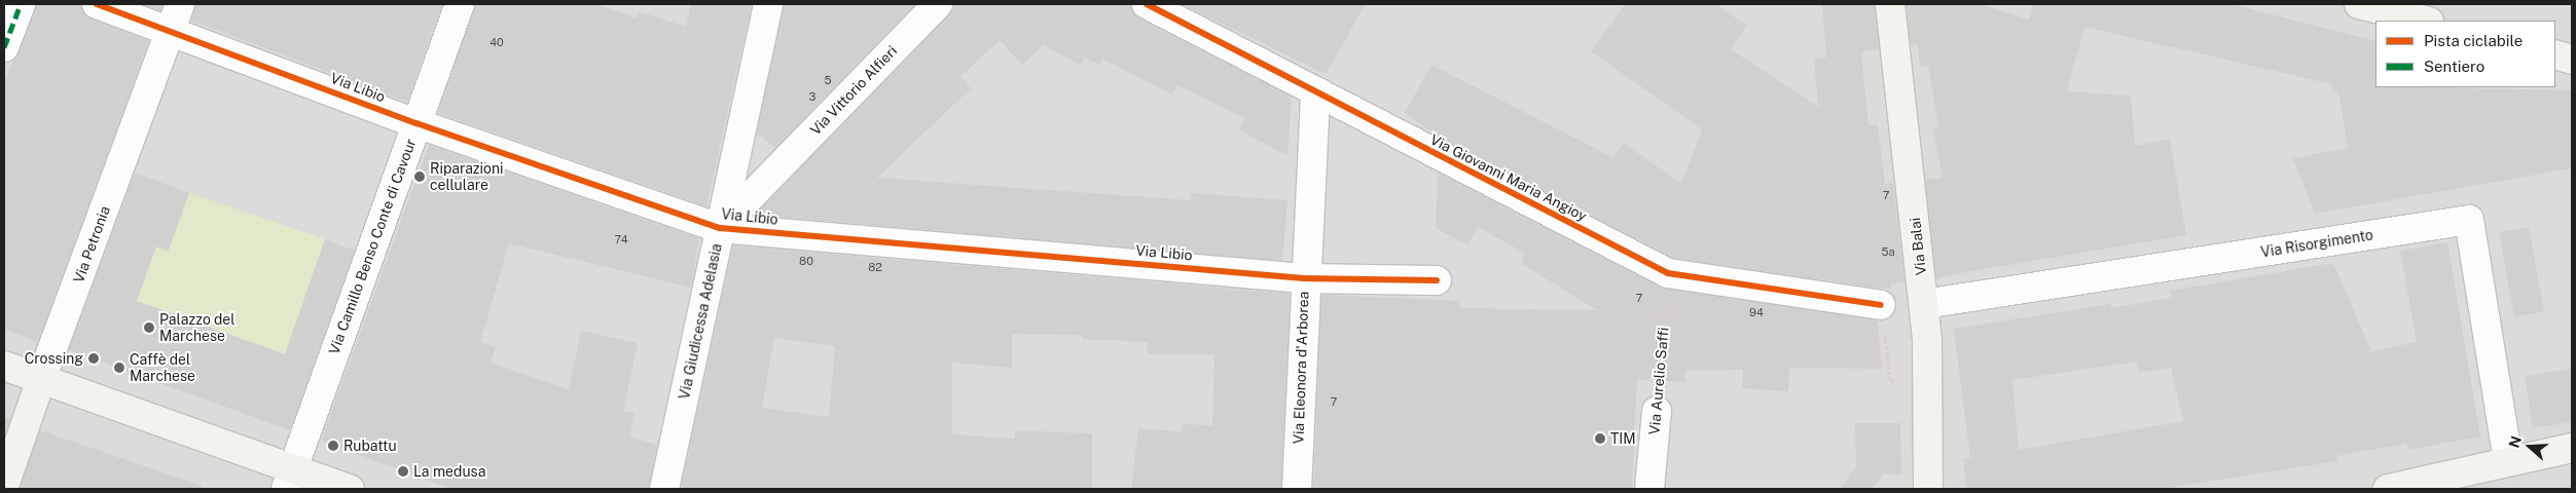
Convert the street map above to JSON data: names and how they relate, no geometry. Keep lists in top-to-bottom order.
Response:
{
  "streets": {
    "street": [
      "Via Libio",
      "Via Vittorio Alfieri",
      "Via Giovanni Maria Angioy",
      "Via Risorgimento",
      "Via Petronia",
      "Via Camillo Benso Conte di Cavour",
      "Via Balai",
      "Via Giudicessa Adelasia",
      "Via Eleonora d'Arborea",
      "Via Aurelio Saffi"
    ]
  },
  "crossings": [
    ["Via Libio", "Via Vittorio Alfieri"],
    ["Via Libio", "Via Petronia"],
    ["Via Libio", "Via Camillo Benso Conte di Cavour"],
    ["Via Libio", "Via Giudicessa Adelasia"],
    ["Via Libio", "Via Eleonora d'Arborea"],
    ["Via Vittorio Alfieri", "Via Giudicessa Adelasia"],
    ["Via Giovanni Maria Angioy", "Via Eleonora d'Arborea"],
    ["Via Giovanni Maria Angioy", "Via Aurelio Saffi"],
    ["Via Risorgimento", "Via Balai"]
  ],
  "places": [
    "Riparazioni cellulare",
    "Palazzo del Marchese",
    "Crossing",
    "Caffè del Marchese",
    "TIM",
    "Rubattu",
    "La medusa"
  ],
  "house_numbers": [
    "40",
    "5",
    "3",
    "7",
    "74",
    "5a",
    "80",
    "82",
    "7",
    "94",
    "7"
  ],
  "legend": ["Pista ciclabile", "Sentiero"],
  "north": "left"
}
